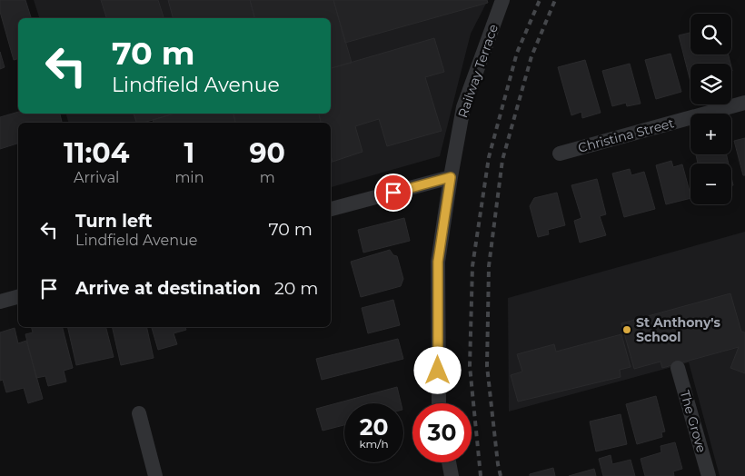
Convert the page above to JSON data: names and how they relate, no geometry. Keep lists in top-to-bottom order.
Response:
{
  "streets": {
    "street": ["Railway Terrace", "Christina Street", "The Grove"]
  },
  "places": ["St Anthony's School"],
  "page": {
    "map_buttons": ["+", "−"],
    "turn": ["70 m", "Lindfield Avenue"],
    "eta": [
      "11:04",
      "Arrival",
      "1",
      "min",
      "90",
      "m"
    ],
    "list": [
      {
        "name": "Turn left",
        "note": "Lindfield Avenue",
        "value": "70 m"
      },
      {
        "name": "Arrive at destination",
        "value": "20 m"
      }
    ],
    "speed": "20 km/h",
    "limit": "30"
  }
}
